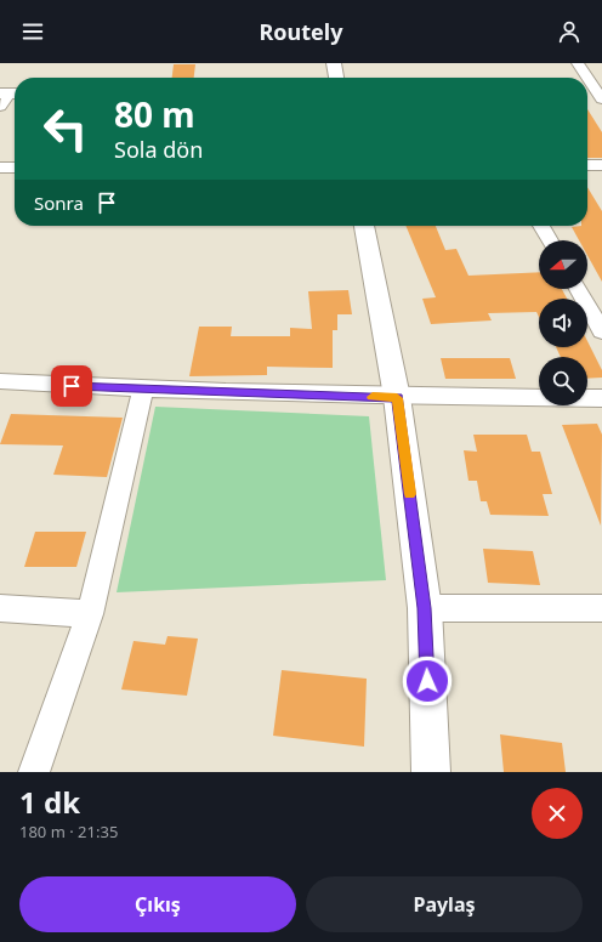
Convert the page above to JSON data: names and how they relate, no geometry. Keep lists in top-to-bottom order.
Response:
{
  "north": "left",
  "page": {
    "header": "Routely",
    "turn": ["80 m", "Sola dön"],
    "then": "Sonra",
    "heading": ["1 dk", "180 m · 21:35"],
    "buttons": ["Çıkış", "Paylaş"]
  }
}
